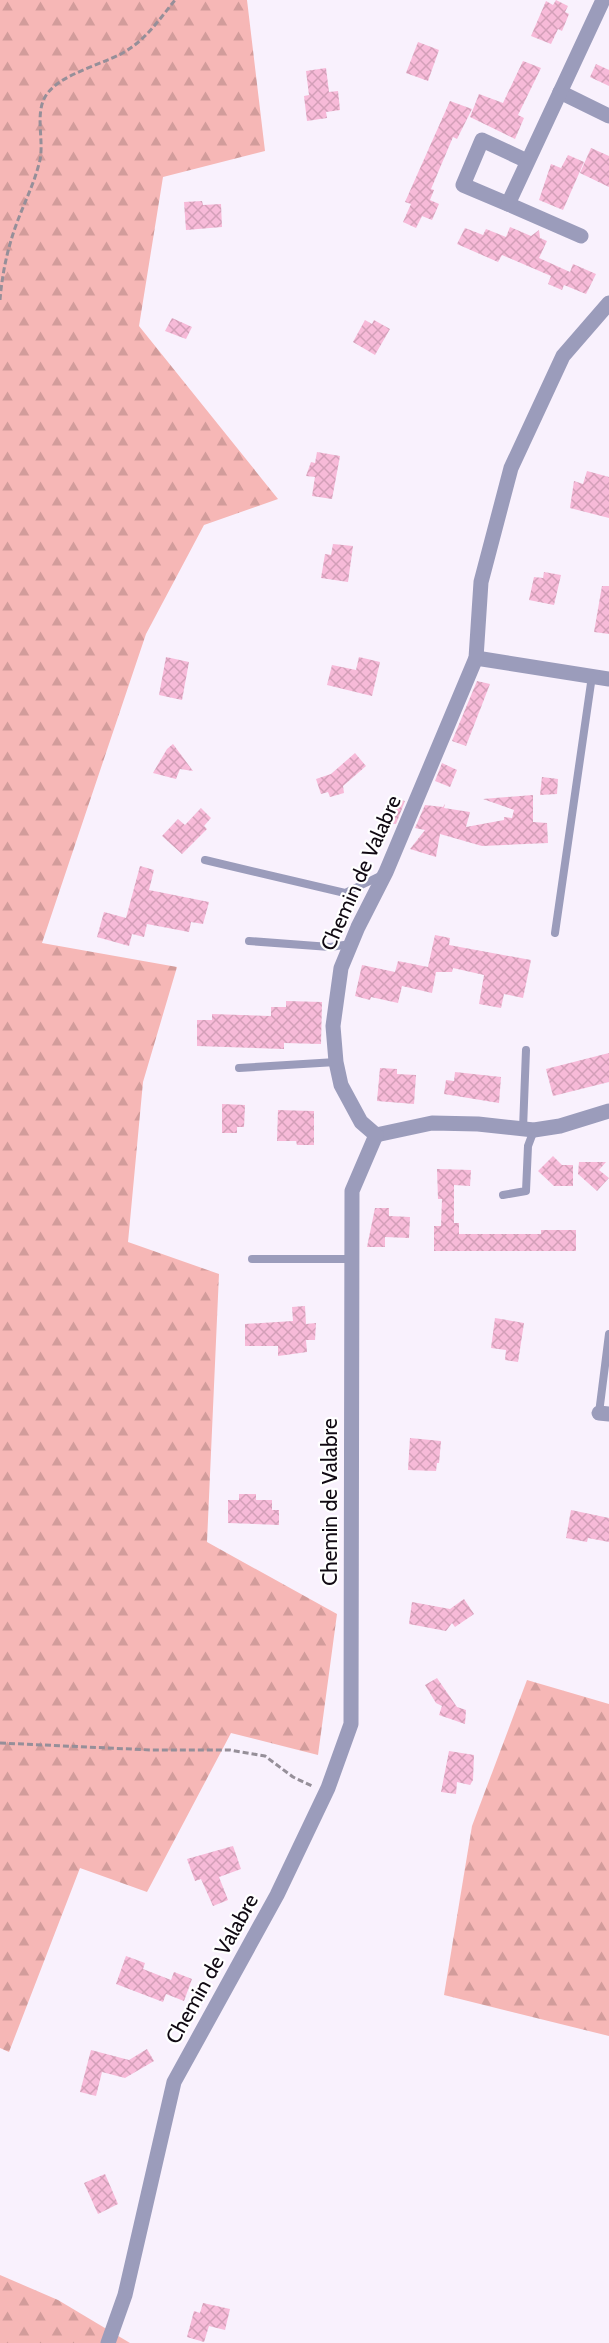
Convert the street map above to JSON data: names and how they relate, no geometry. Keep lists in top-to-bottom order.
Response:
{
  "streets": {
    "street": ["Chemin de Valabre"]
  }
}
